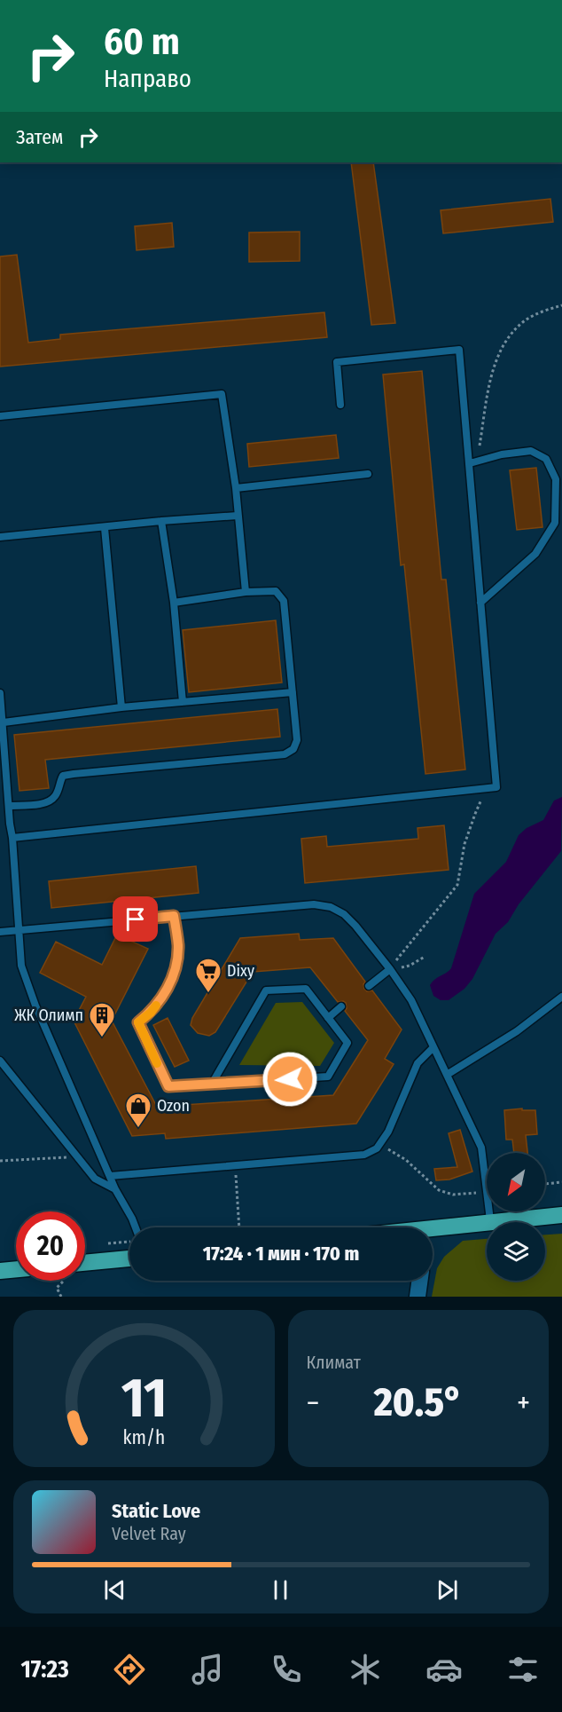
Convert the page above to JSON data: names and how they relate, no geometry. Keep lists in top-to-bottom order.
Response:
{
  "places": {
    "supermarket": ["Dixy"],
    "building": ["ЖК Олимп"],
    "shop": ["Ozon"]
  },
  "north": "bottom left",
  "page": {
    "turn": ["60 m", "Направо"],
    "then": "Затем",
    "limit": "20",
    "trip": "17:24 · 1 мин · 170 m",
    "tile": "Климат",
    "heat": ["−", "20.5°", "+"],
    "song": ["Static Love", "Velvet Ray"],
    "tabs": "17:23",
    "gauge": ["11", "km/h"]
  }
}
